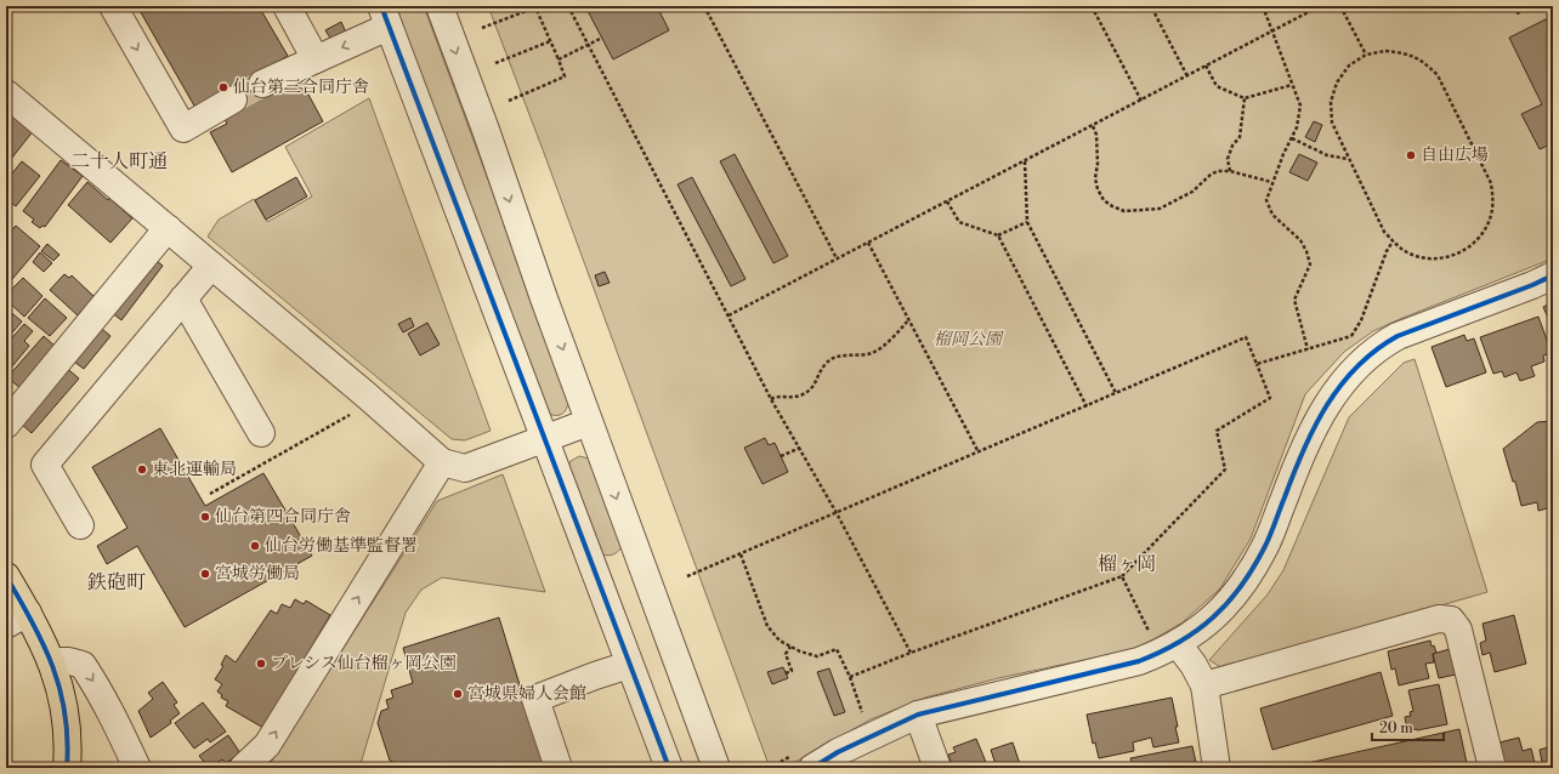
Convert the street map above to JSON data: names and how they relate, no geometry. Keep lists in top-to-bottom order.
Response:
{
  "districts": ["二十人町通", "榴ヶ岡", "鉄砲町"],
  "parks": ["榴岡公園"],
  "places": [
    "仙台第三合同庁舎",
    "自由広場",
    "東北運輸局",
    "仙台第四合同庁舎",
    "仙台労働基準監督署",
    "宮城労働局",
    "プレシス仙台榴ヶ岡公園",
    "宮城県婦人会館"
  ],
  "scale_bar": "20 m"
}
